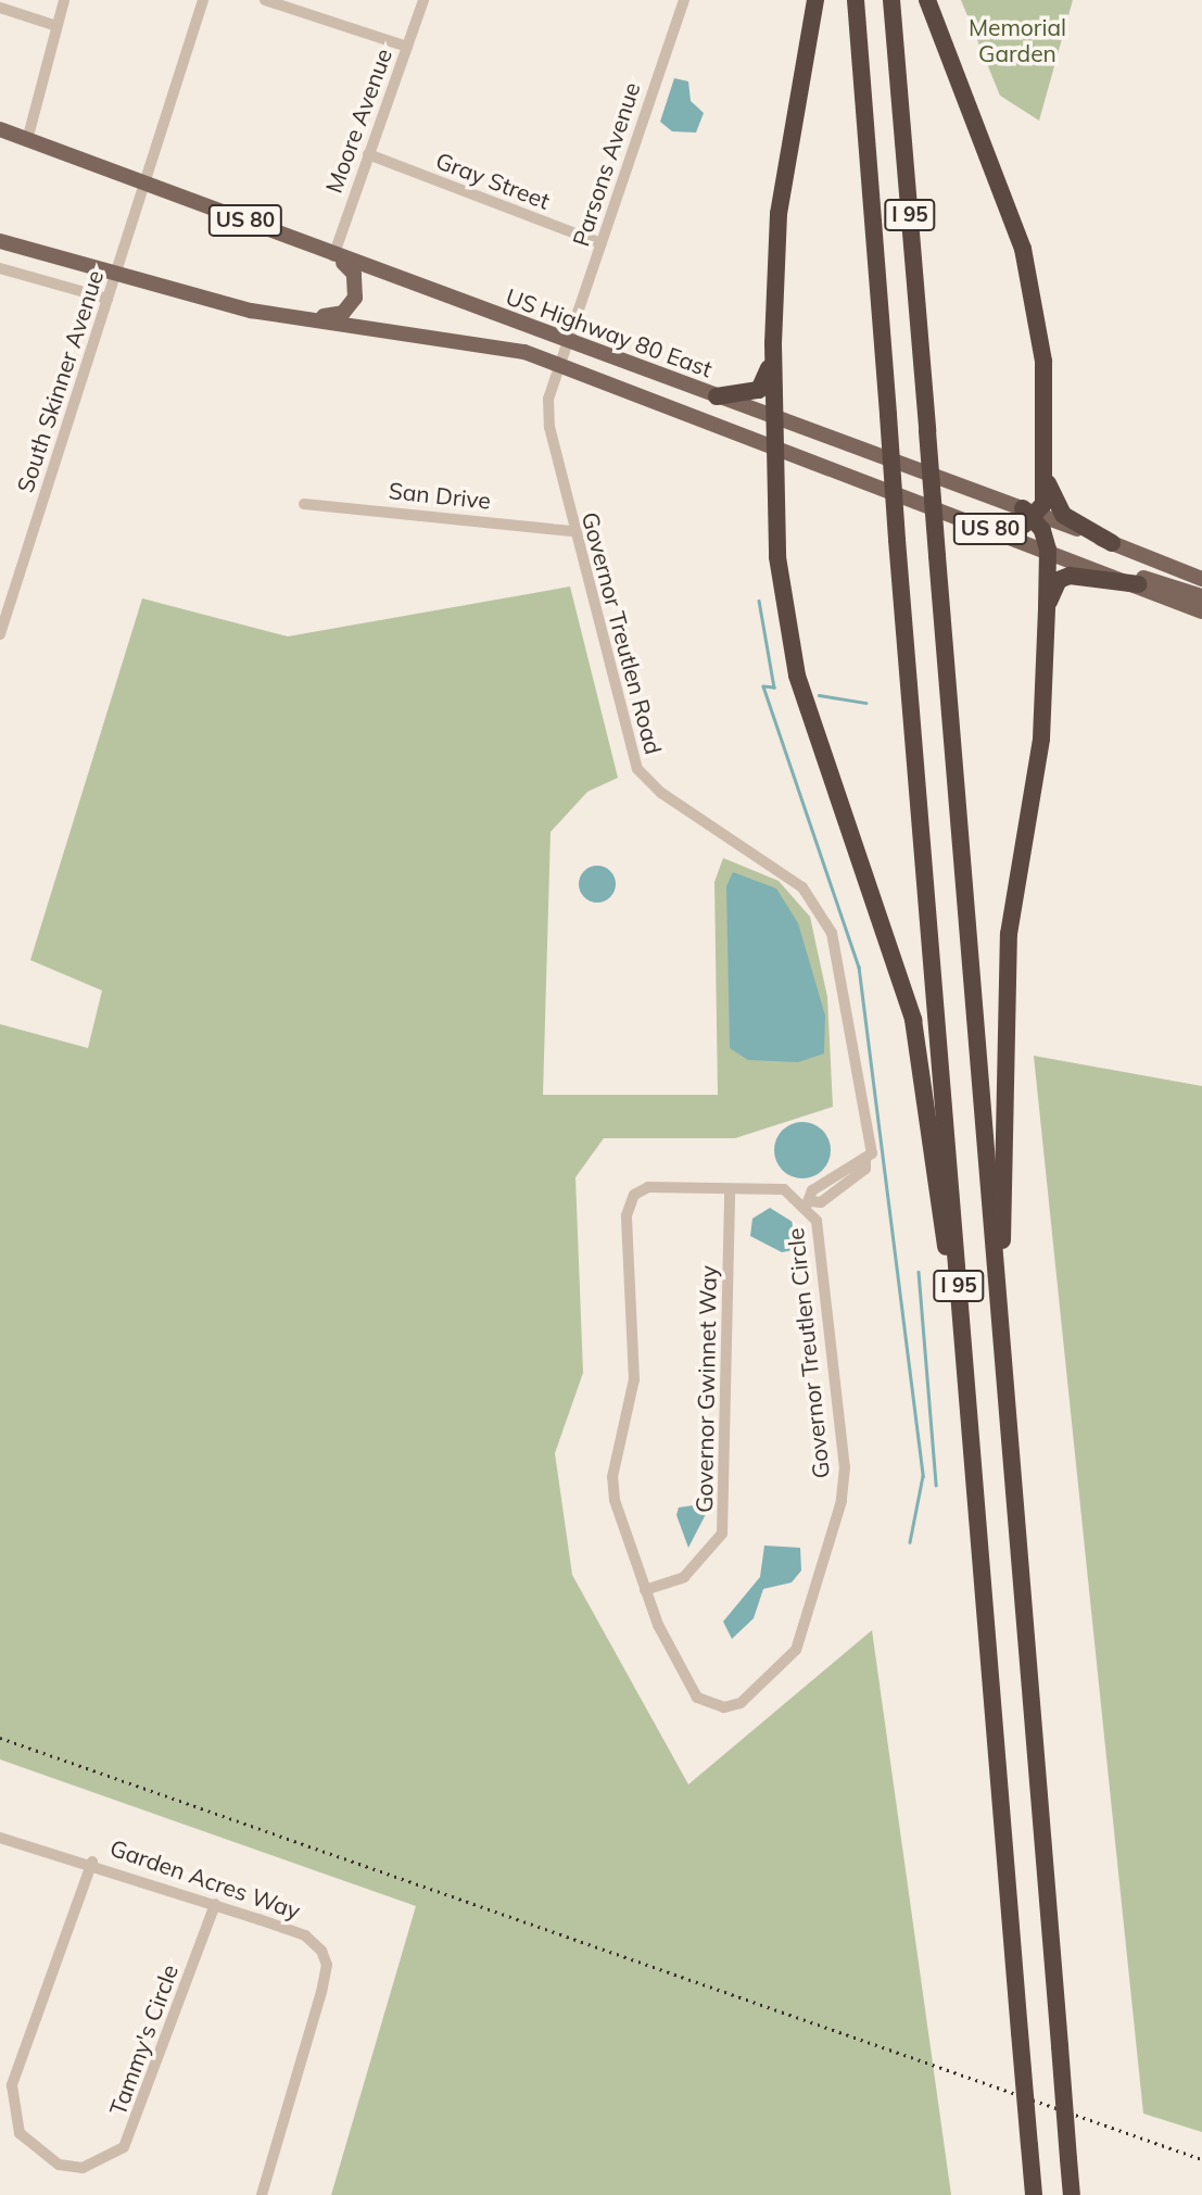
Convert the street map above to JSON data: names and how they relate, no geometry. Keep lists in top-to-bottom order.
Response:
{
  "streets": {
    "highway": ["I 95"],
    "main road": ["US 80", "US Highway 80 East"],
    "street": [
      "Moore Avenue",
      "Parsons Avenue",
      "Gray Street",
      "South Skinner Avenue",
      "San Drive",
      "Governor Treutlen Road",
      "Governor Treutlen Circle",
      "Governor Gwinnet Way",
      "Garden Acres Way",
      "Tammy's Circle"
    ]
  },
  "crossings": [
    ["Moore Avenue", "Gray Street"],
    ["Moore Avenue", "US Highway 80 East"],
    ["Parsons Avenue", "Gray Street"],
    ["Parsons Avenue", "US Highway 80 East"],
    ["Parsons Avenue", "Governor Treutlen Road"],
    ["US Highway 80 East", "South Skinner Avenue"],
    ["US Highway 80 East", "Governor Treutlen Road"],
    ["San Drive", "Governor Treutlen Road"],
    ["Governor Treutlen Road", "Governor Treutlen Circle"],
    ["Governor Treutlen Circle", "Governor Gwinnet Way"],
    ["Garden Acres Way", "Tammy's Circle"]
  ],
  "parks": ["Memorial Garden"]
}
